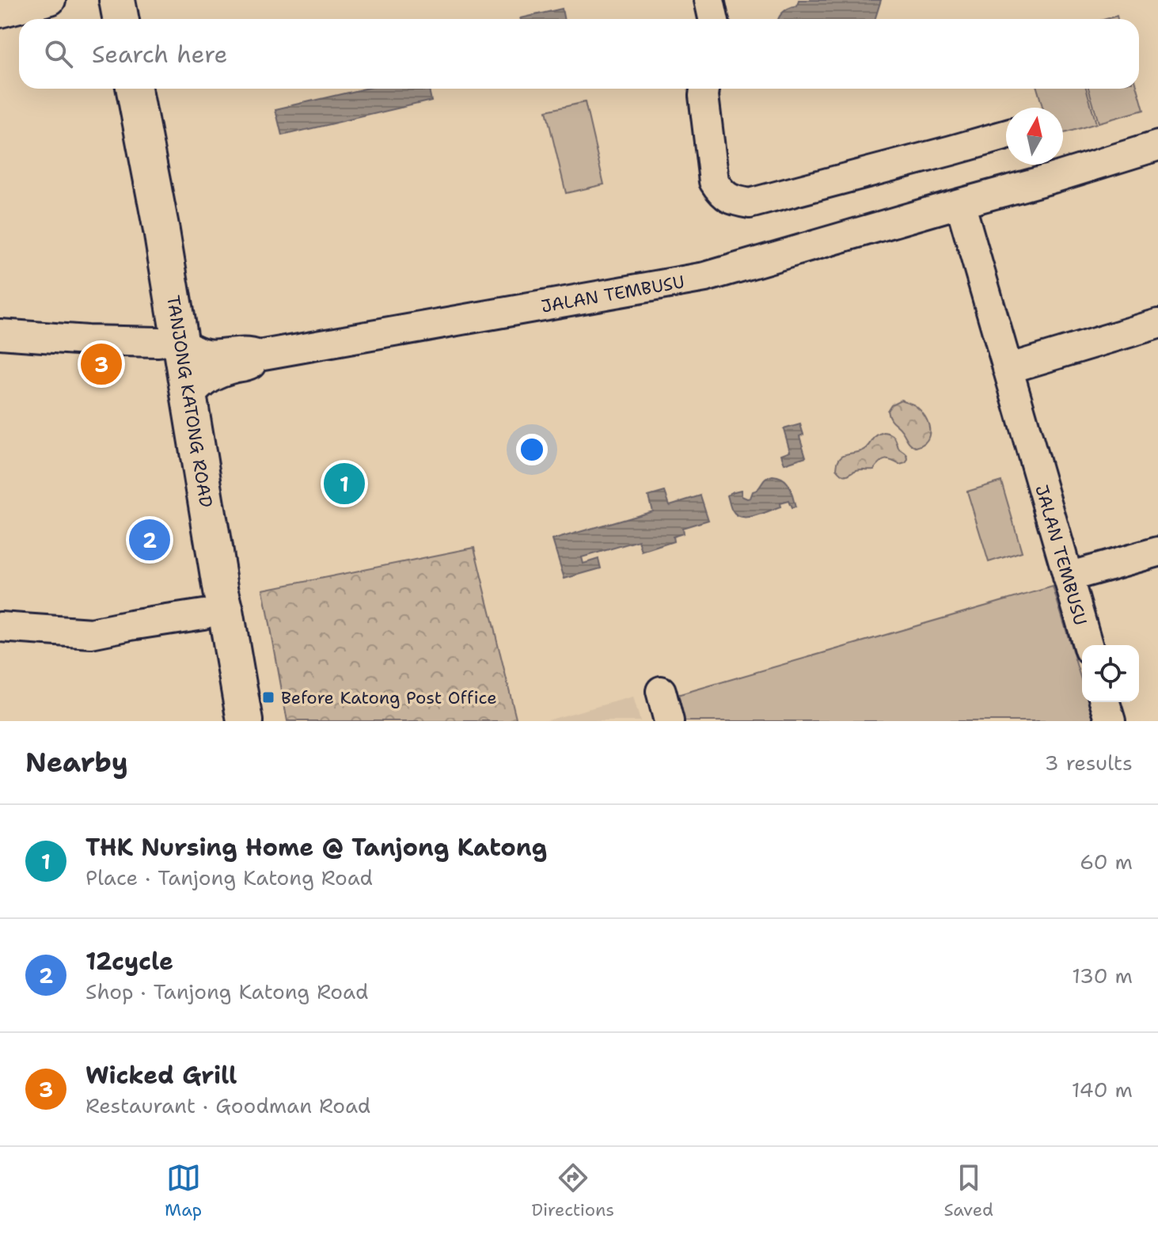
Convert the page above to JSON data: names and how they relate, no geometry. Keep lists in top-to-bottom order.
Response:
{
  "streets": {
    "main road": ["TANJONG KATONG ROAD"],
    "street": ["JALAN TEMBUSU"]
  },
  "places": {
    "transit": ["Before Katong Post Office"]
  },
  "north": "top",
  "page": {
    "search": "Search here",
    "pins": ["3", "1", "2"],
    "heading": ["Nearby", "3 results"],
    "list": [
      {
        "mark": "1",
        "name": "THK Nursing Home @ Tanjong Katong",
        "note": "Place · Tanjong Katong Road",
        "value": "60 m"
      },
      {
        "mark": "2",
        "name": "12cycle",
        "note": "Shop · Tanjong Katong Road",
        "value": "130 m"
      },
      {
        "mark": "3",
        "name": "Wicked Grill",
        "note": "Restaurant · Goodman Road",
        "value": "140 m"
      }
    ],
    "nav": ["Map", "Directions", "Saved"]
  }
}
